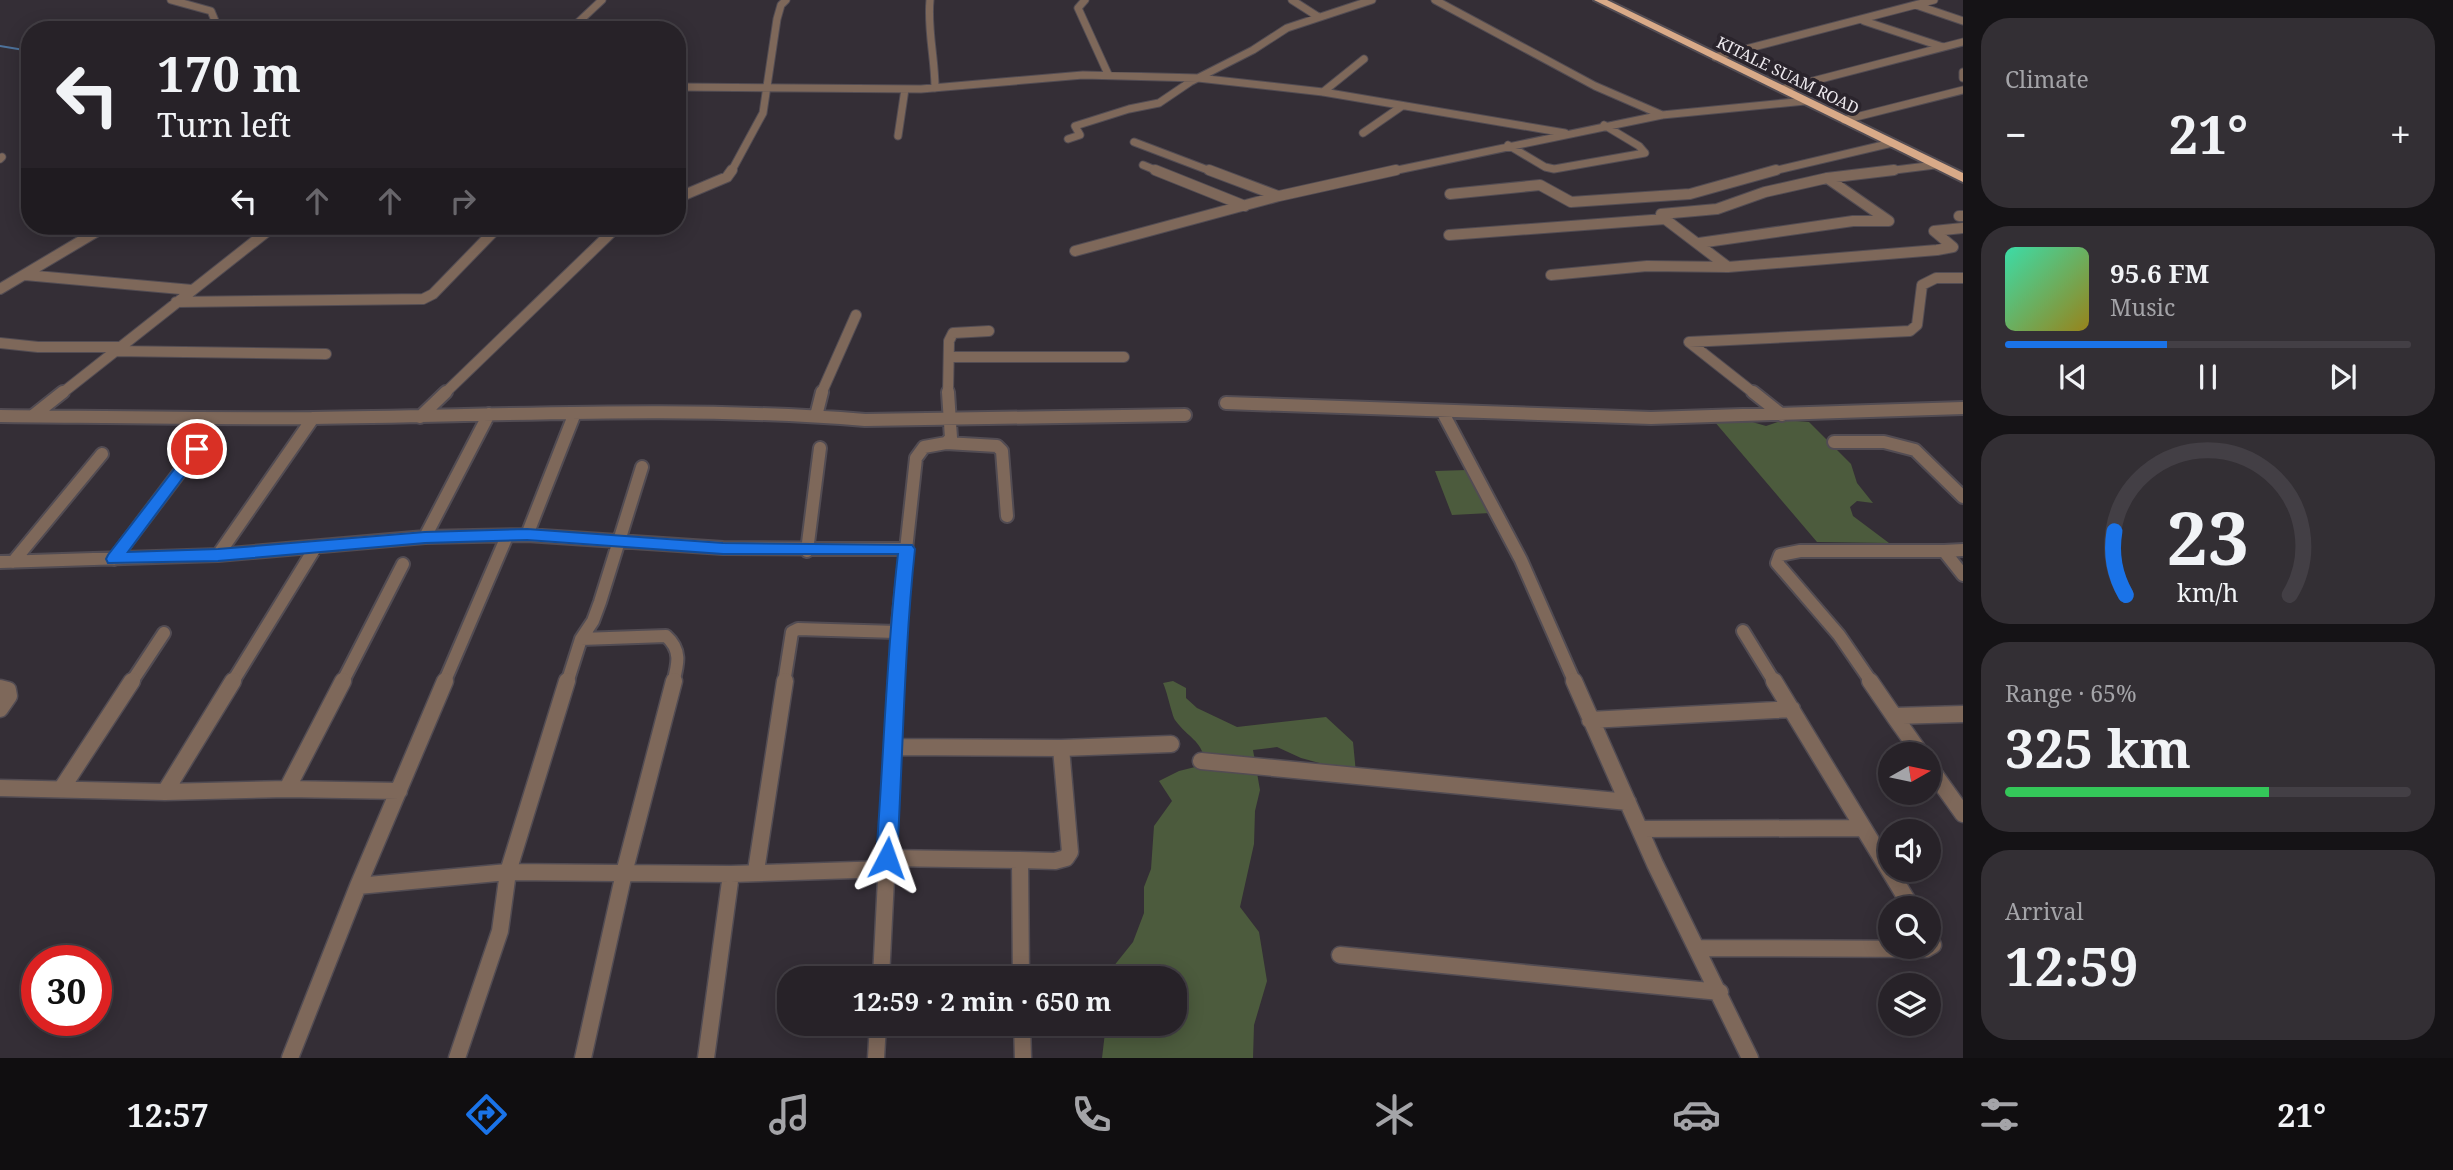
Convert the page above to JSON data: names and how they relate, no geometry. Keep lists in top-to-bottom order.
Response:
{
  "streets": {
    "highway": ["KITALE SUAM ROAD"]
  },
  "north": "right",
  "page": {
    "tile": [
      "Climate",
      ["Range · 65%", "325 km"],
      ["Arrival", "12:59"]
    ],
    "turn": ["170 m", "Turn left"],
    "heat": ["−", "21°", "+"],
    "song": ["95.6 FM", "Music"],
    "limit": "30",
    "trip": "12:59 · 2 min · 650 m",
    "tabs": ["12:57", "21°"],
    "gauge": ["23", "km/h"]
  }
}
